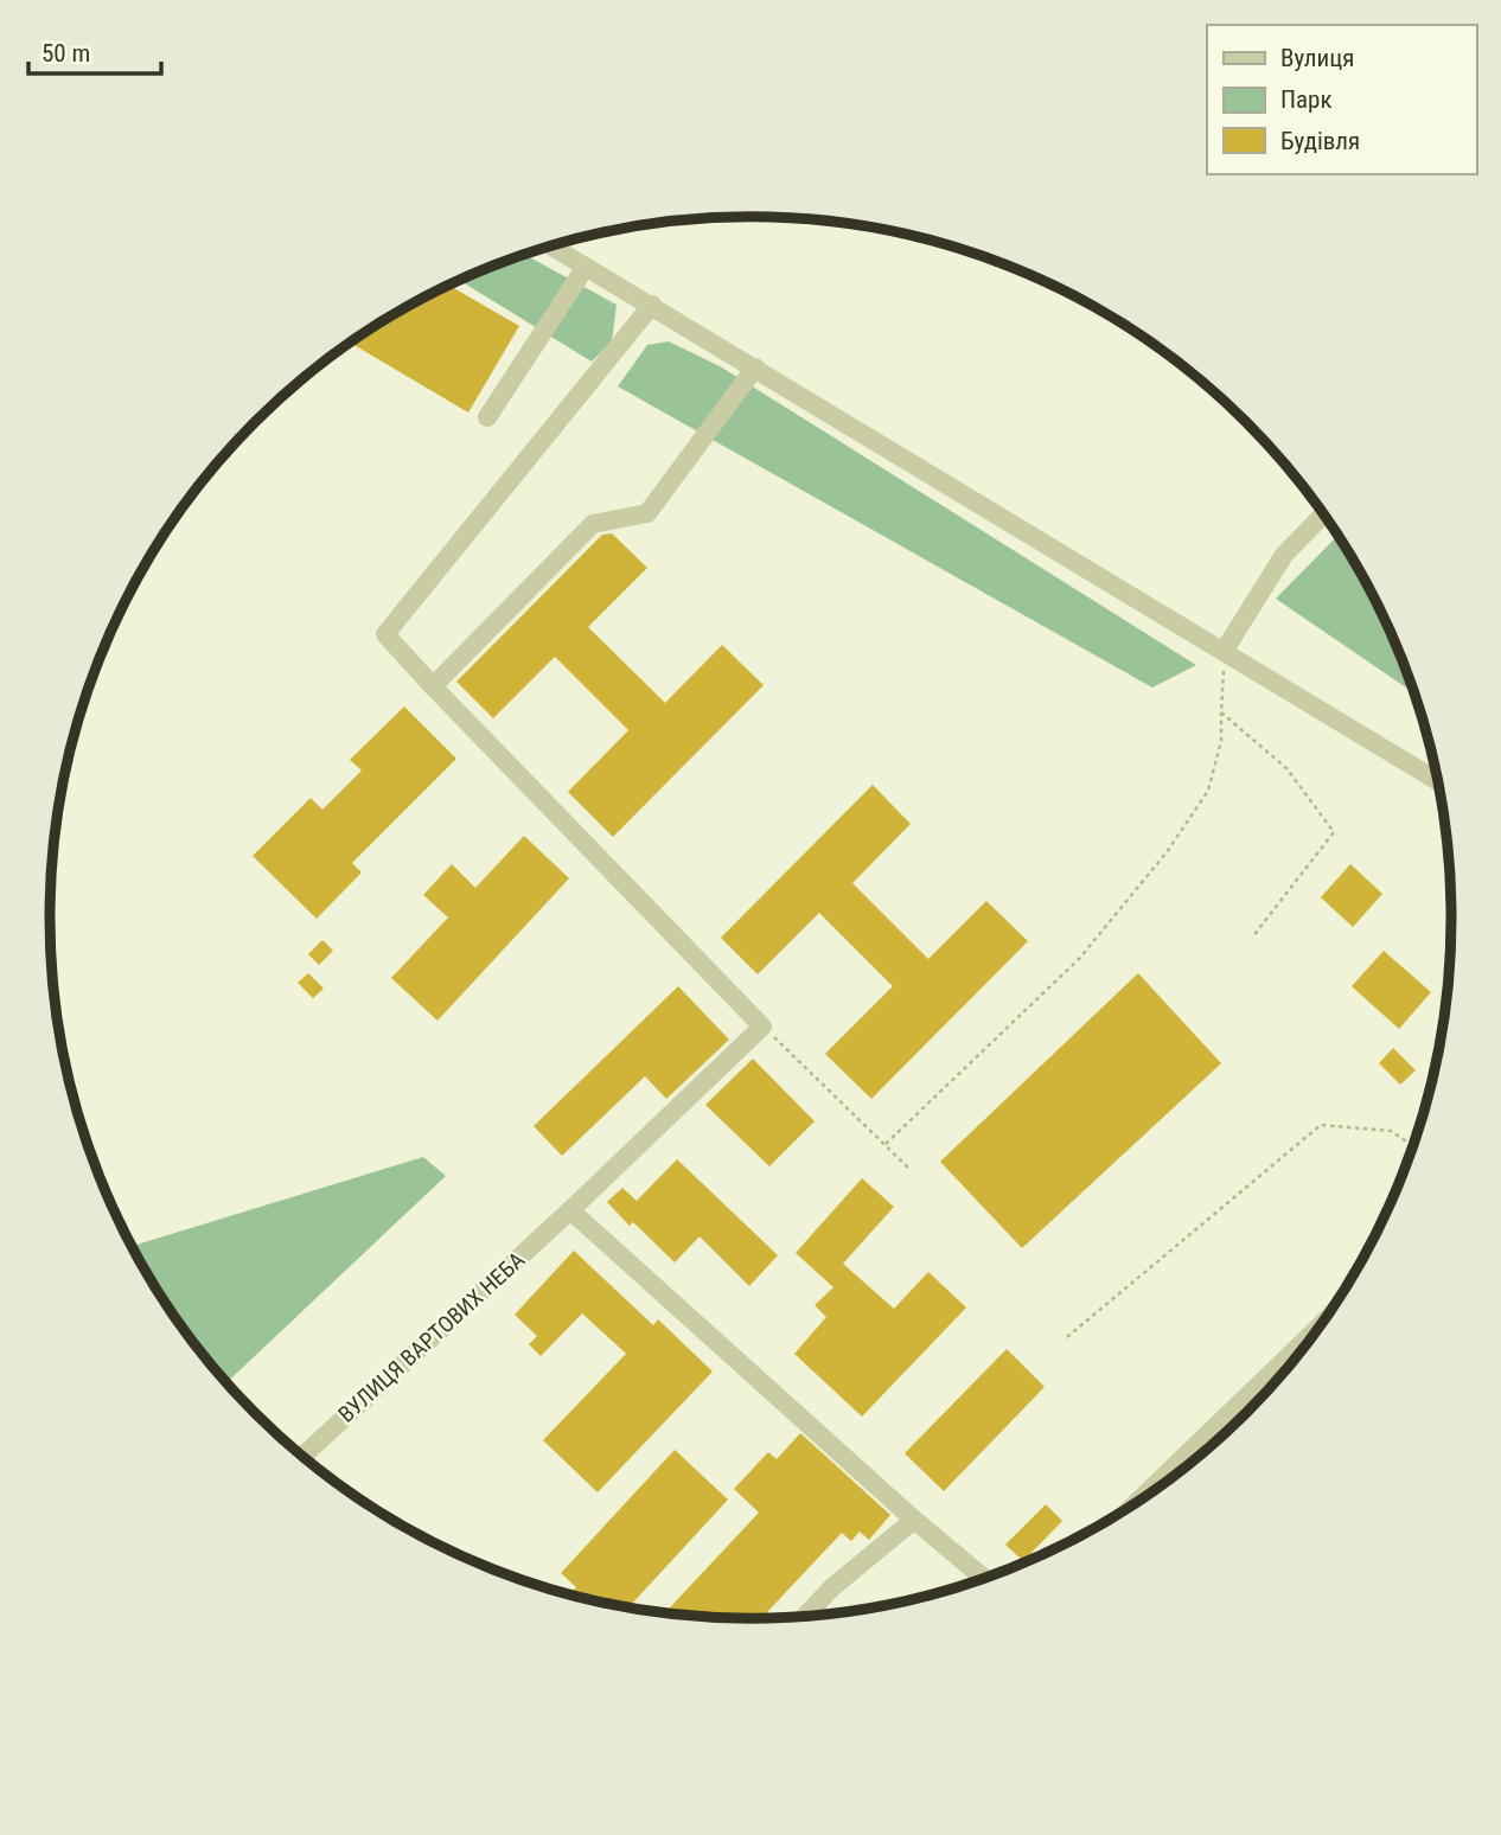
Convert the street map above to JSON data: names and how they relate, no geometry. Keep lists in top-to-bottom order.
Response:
{
  "streets": {
    "street": ["ВУЛИЦЯ ВАРТОВИХ НЕБА"]
  },
  "legend": ["Вулиця", "Парк", "Будівля"],
  "scale_bar": "50 m"
}
